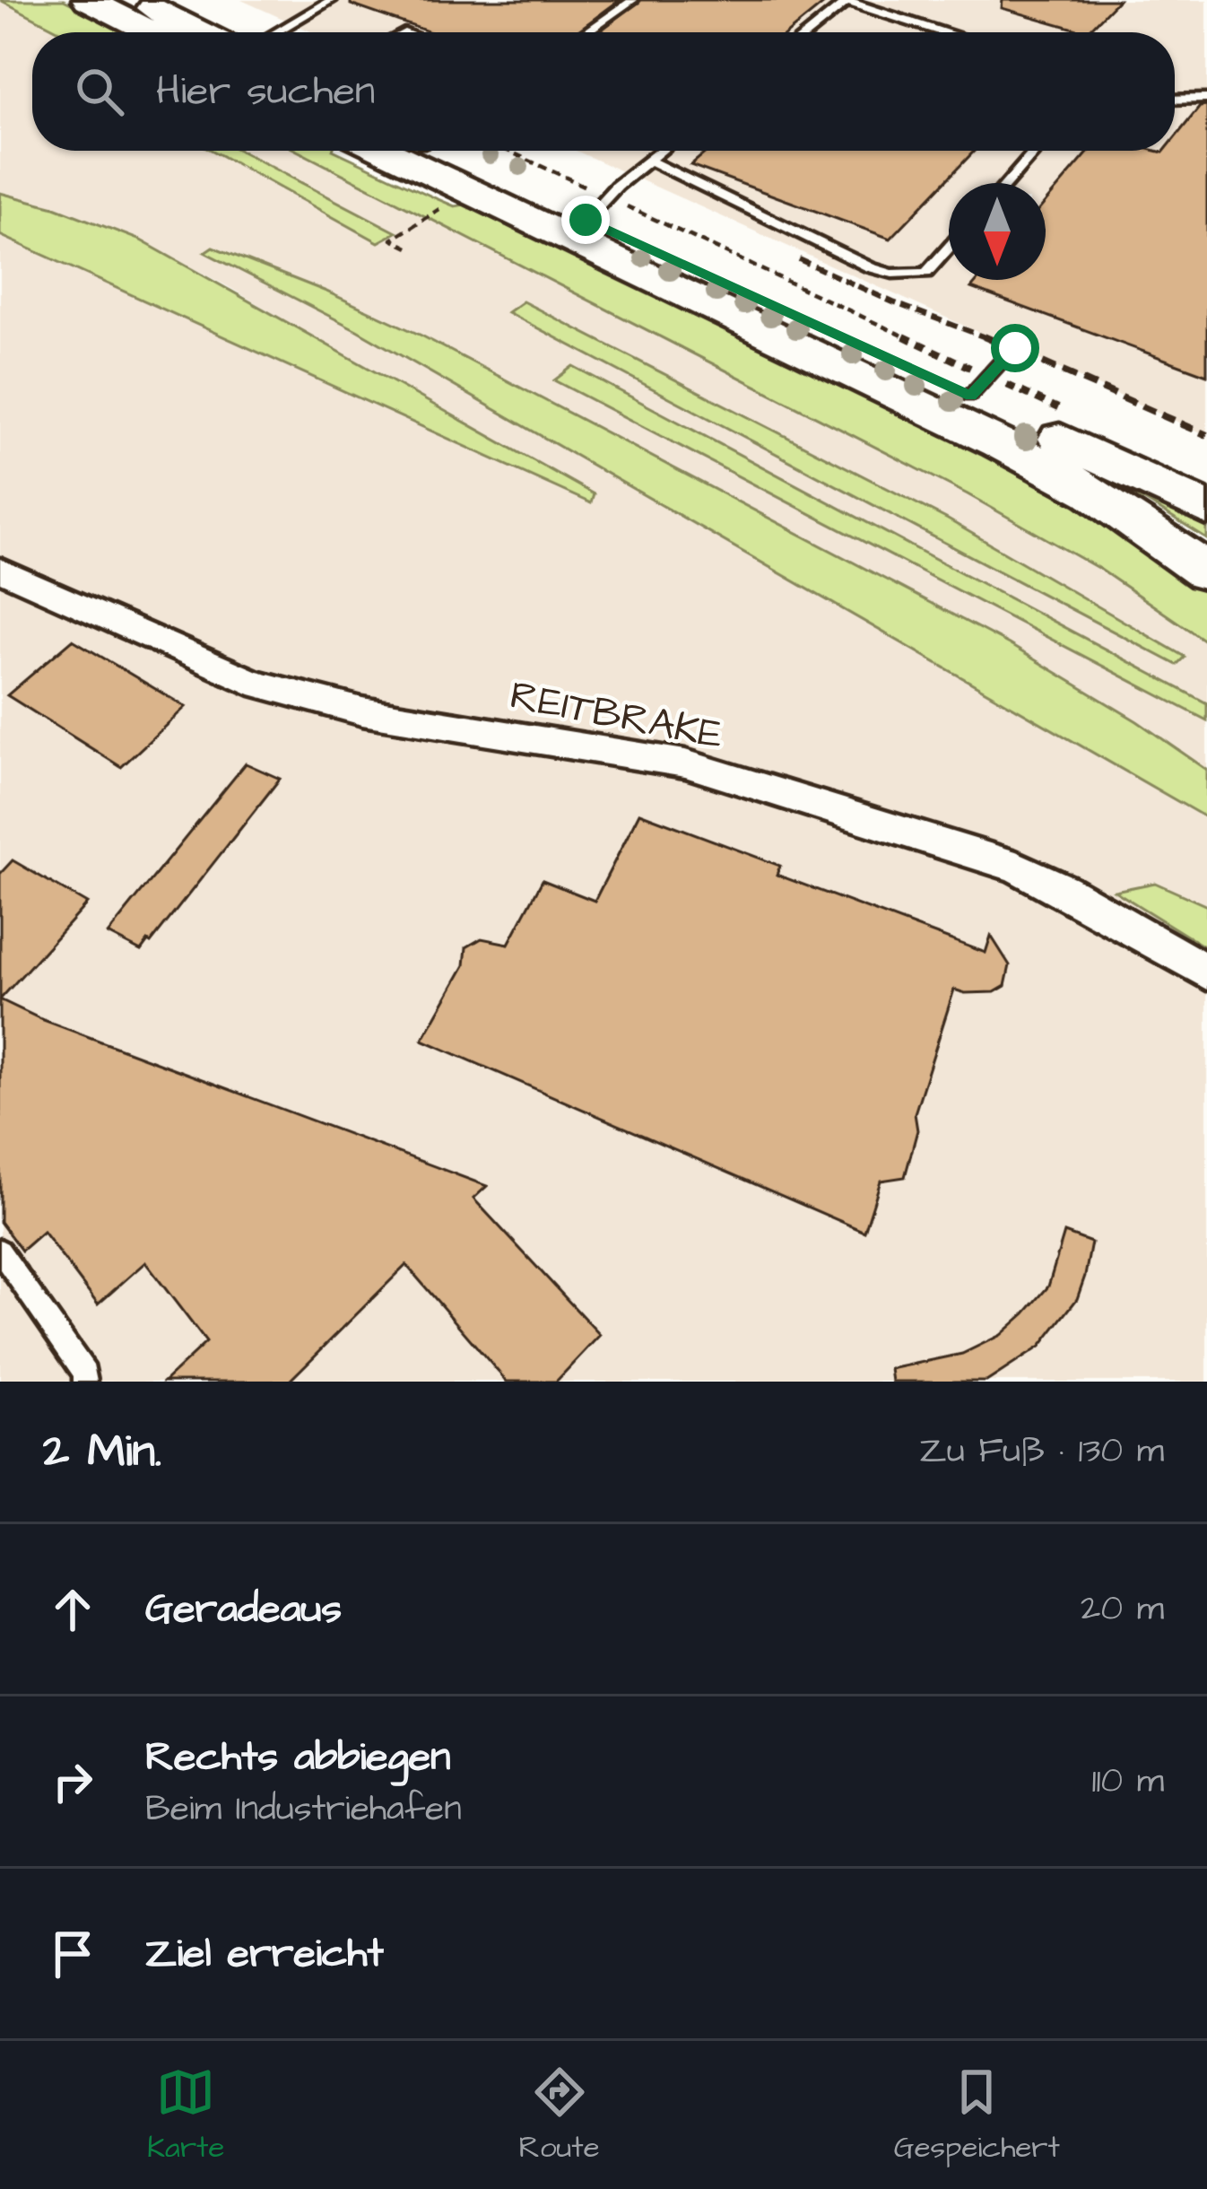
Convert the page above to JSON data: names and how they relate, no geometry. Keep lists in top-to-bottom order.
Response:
{
  "streets": {
    "street": ["REITBRAKE"]
  },
  "north": "bottom",
  "page": {
    "search": "Hier suchen",
    "heading": ["2 Min.", "Zu Fuß · 130 m"],
    "list": [
      ["Geradeaus", "20 m"],
      ["Rechts abbiegen", "Beim Industriehafen", "110 m"],
      "Ziel erreicht"
    ],
    "nav": ["Karte", "Route", "Gespeichert"]
  }
}
